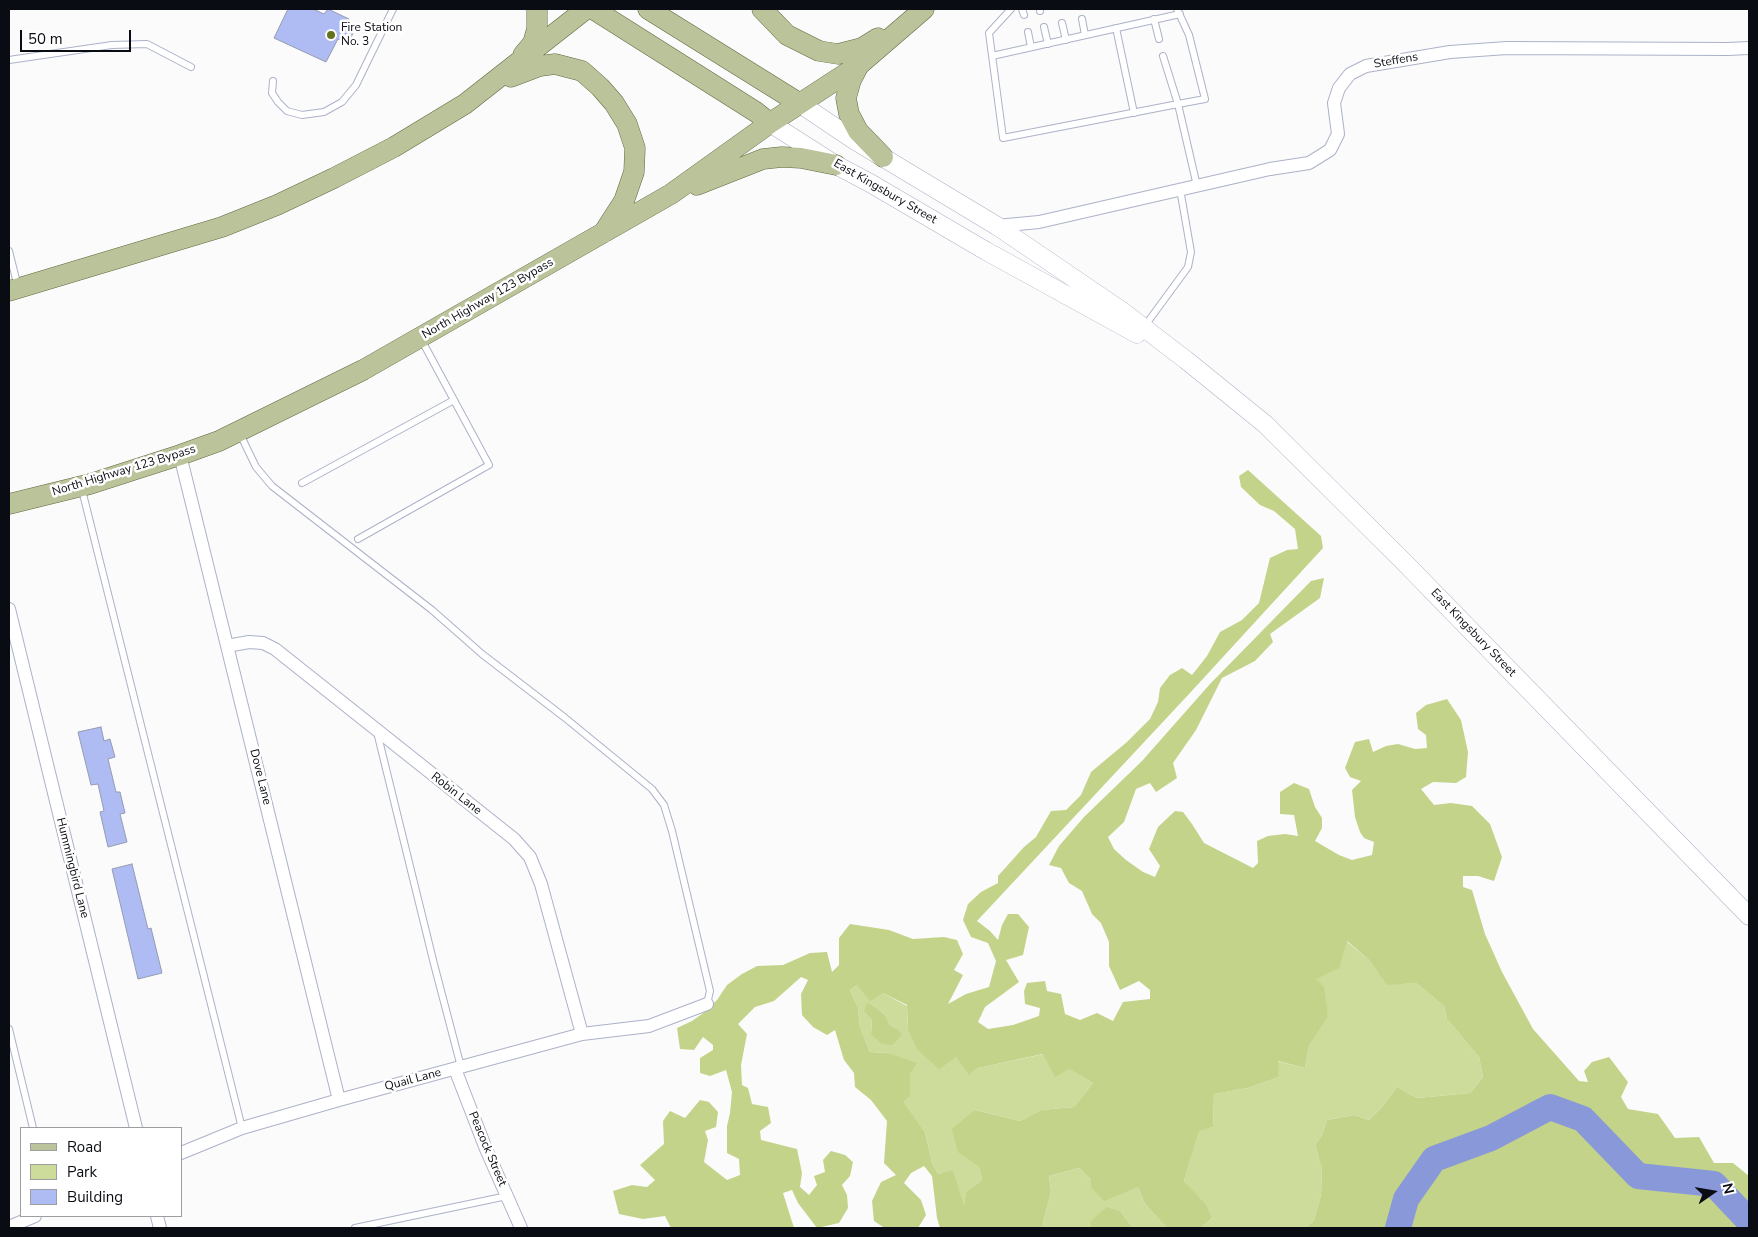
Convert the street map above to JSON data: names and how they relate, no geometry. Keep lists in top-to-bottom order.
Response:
{
  "streets": {
    "main road": ["East Kingsbury Street", "North Highway 123 Bypass"],
    "street": [
      "Steffens",
      "Dove Lane",
      "Robin Lane",
      "Hummingbird Lane",
      "Quail Lane",
      "Peacock Street"
    ]
  },
  "crossings": [
    ["Steffens", "East Kingsbury Street"],
    ["East Kingsbury Street", "North Highway 123 Bypass"],
    ["North Highway 123 Bypass", "Dove Lane"],
    ["Dove Lane", "Robin Lane"],
    ["Dove Lane", "Quail Lane"],
    ["Robin Lane", "Quail Lane"],
    ["Quail Lane", "Peacock Street"]
  ],
  "places": ["Fire Station No. 3"],
  "legend": ["Road", "Park", "Building"],
  "scale_bar": "50 m",
  "north": "right"
}
